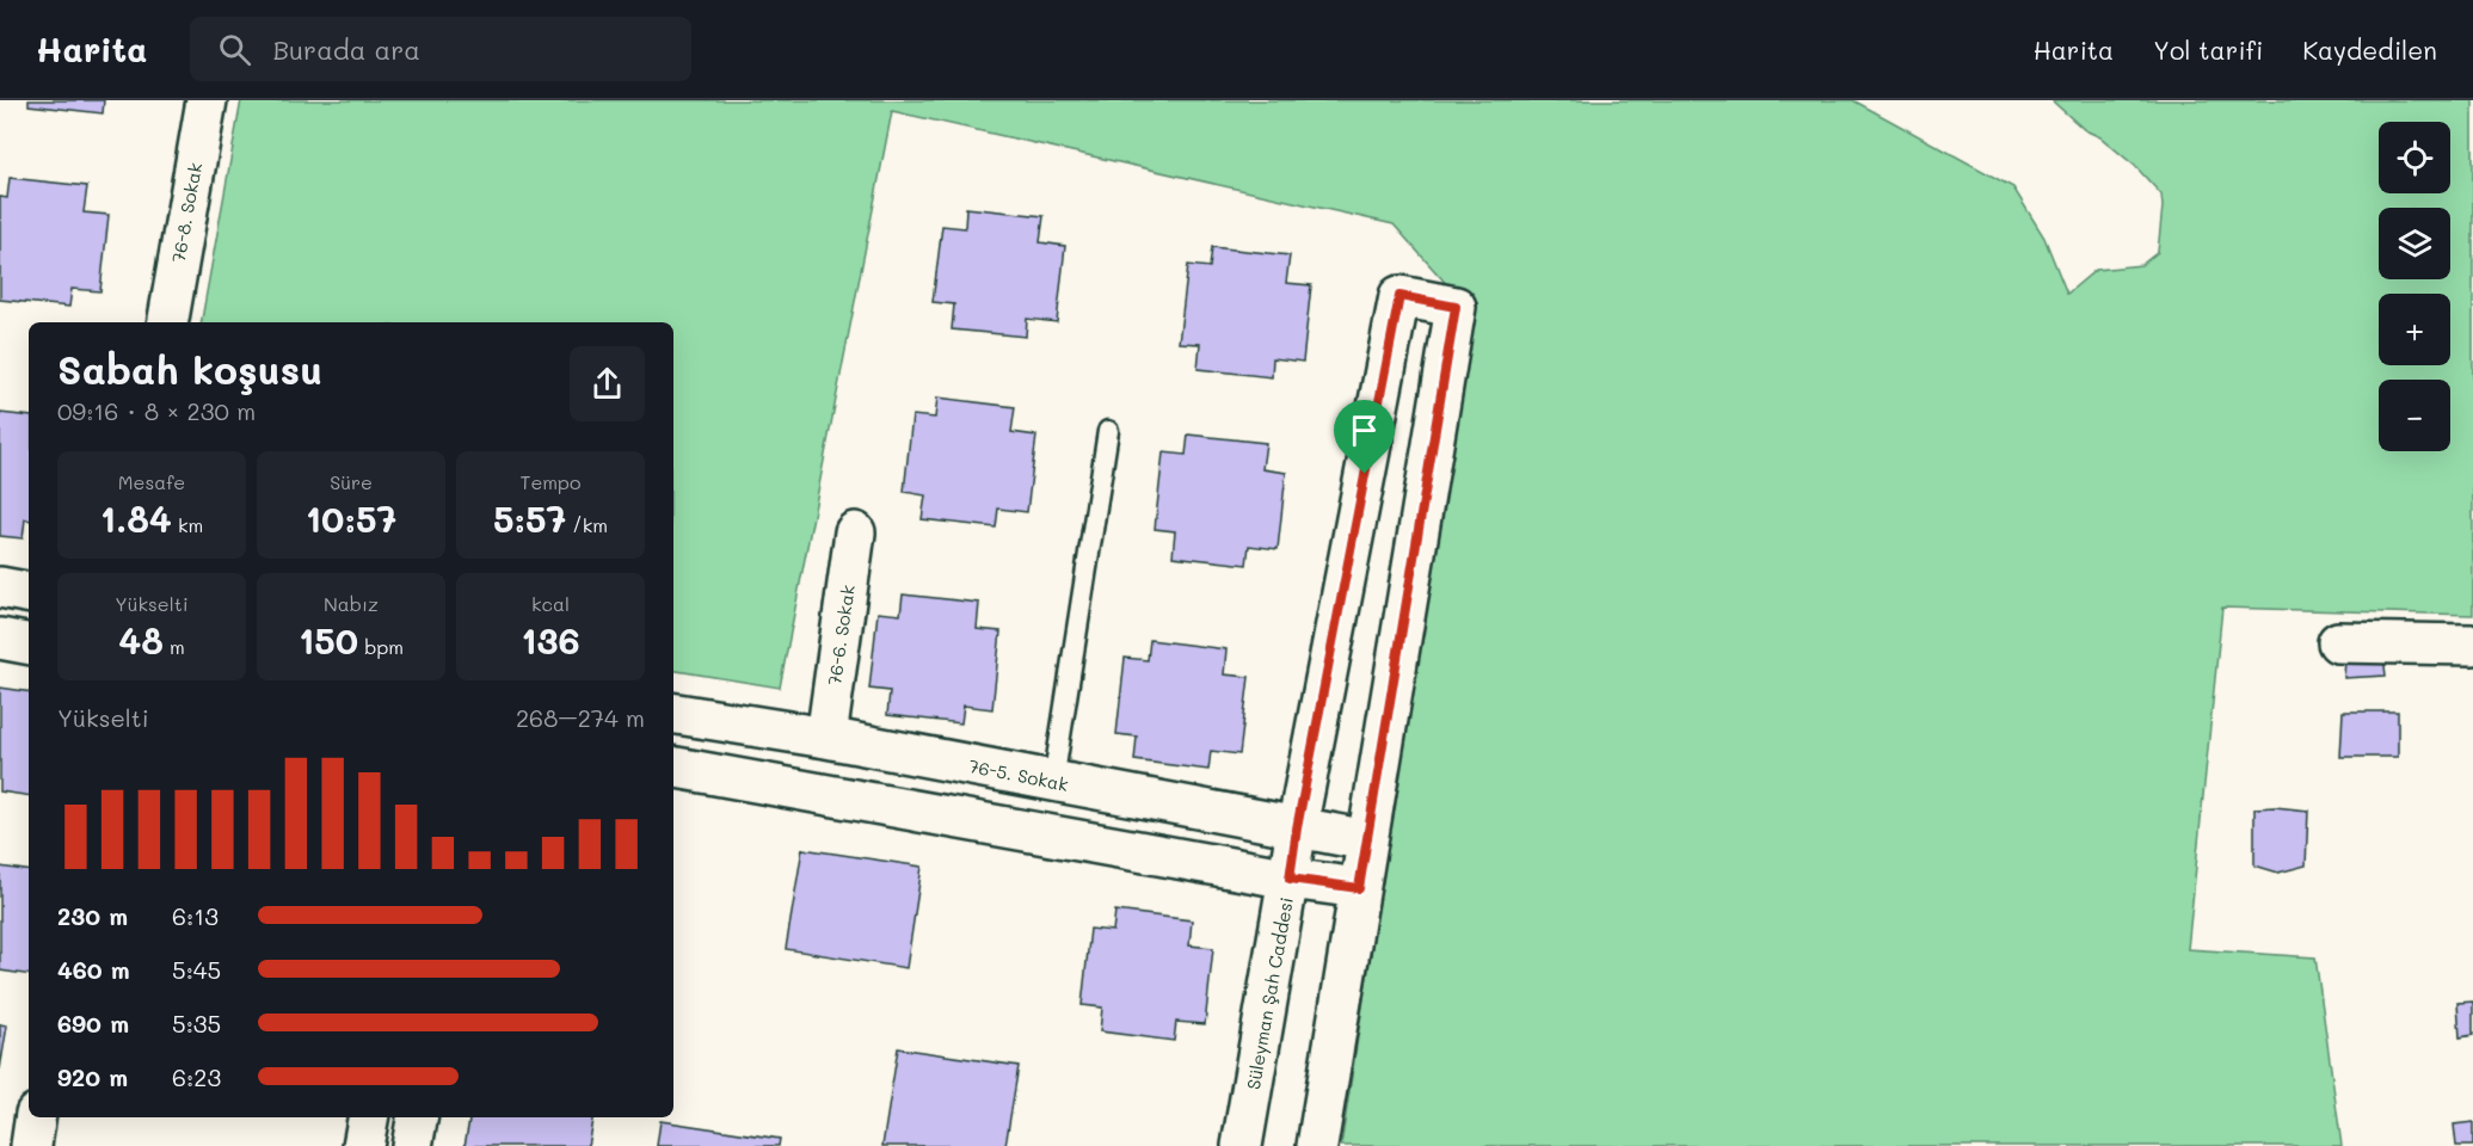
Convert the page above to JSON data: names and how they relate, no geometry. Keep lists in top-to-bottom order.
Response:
{
  "streets": {
    "street": [
      "76-8. Sokak",
      "76-6. Sokak",
      "76-5. Sokak",
      "Süleyman Şah Caddesi"
    ]
  },
  "crossings": [
    ["76-6. Sokak", "76-5. Sokak"],
    ["76-5. Sokak", "Süleyman Şah Caddesi"]
  ],
  "page": {
    "header": "Harita",
    "search": "Burada ara",
    "nav": ["Harita", "Yol tarifi", "Kaydedilen"],
    "map_buttons": ["+", "−"],
    "heading": ["Sabah koşusu", "09:16 · 8 × 230 m"],
    "stats": [
      ["Mesafe", "1.84 km"],
      ["Süre", "10:57"],
      ["Tempo", "5:57 /km"],
      ["Yükselti", "48 m"],
      ["Nabız", "150 bpm"],
      ["kcal", "136"]
    ],
    "chart": ["Yükselti", "268–274 m"],
    "list": [
      {
        "name": "230 m",
        "note": "6:13"
      },
      {
        "name": "460 m",
        "note": "5:45"
      },
      {
        "name": "690 m",
        "note": "5:35"
      },
      {
        "name": "920 m",
        "note": "6:23"
      }
    ]
  }
}
